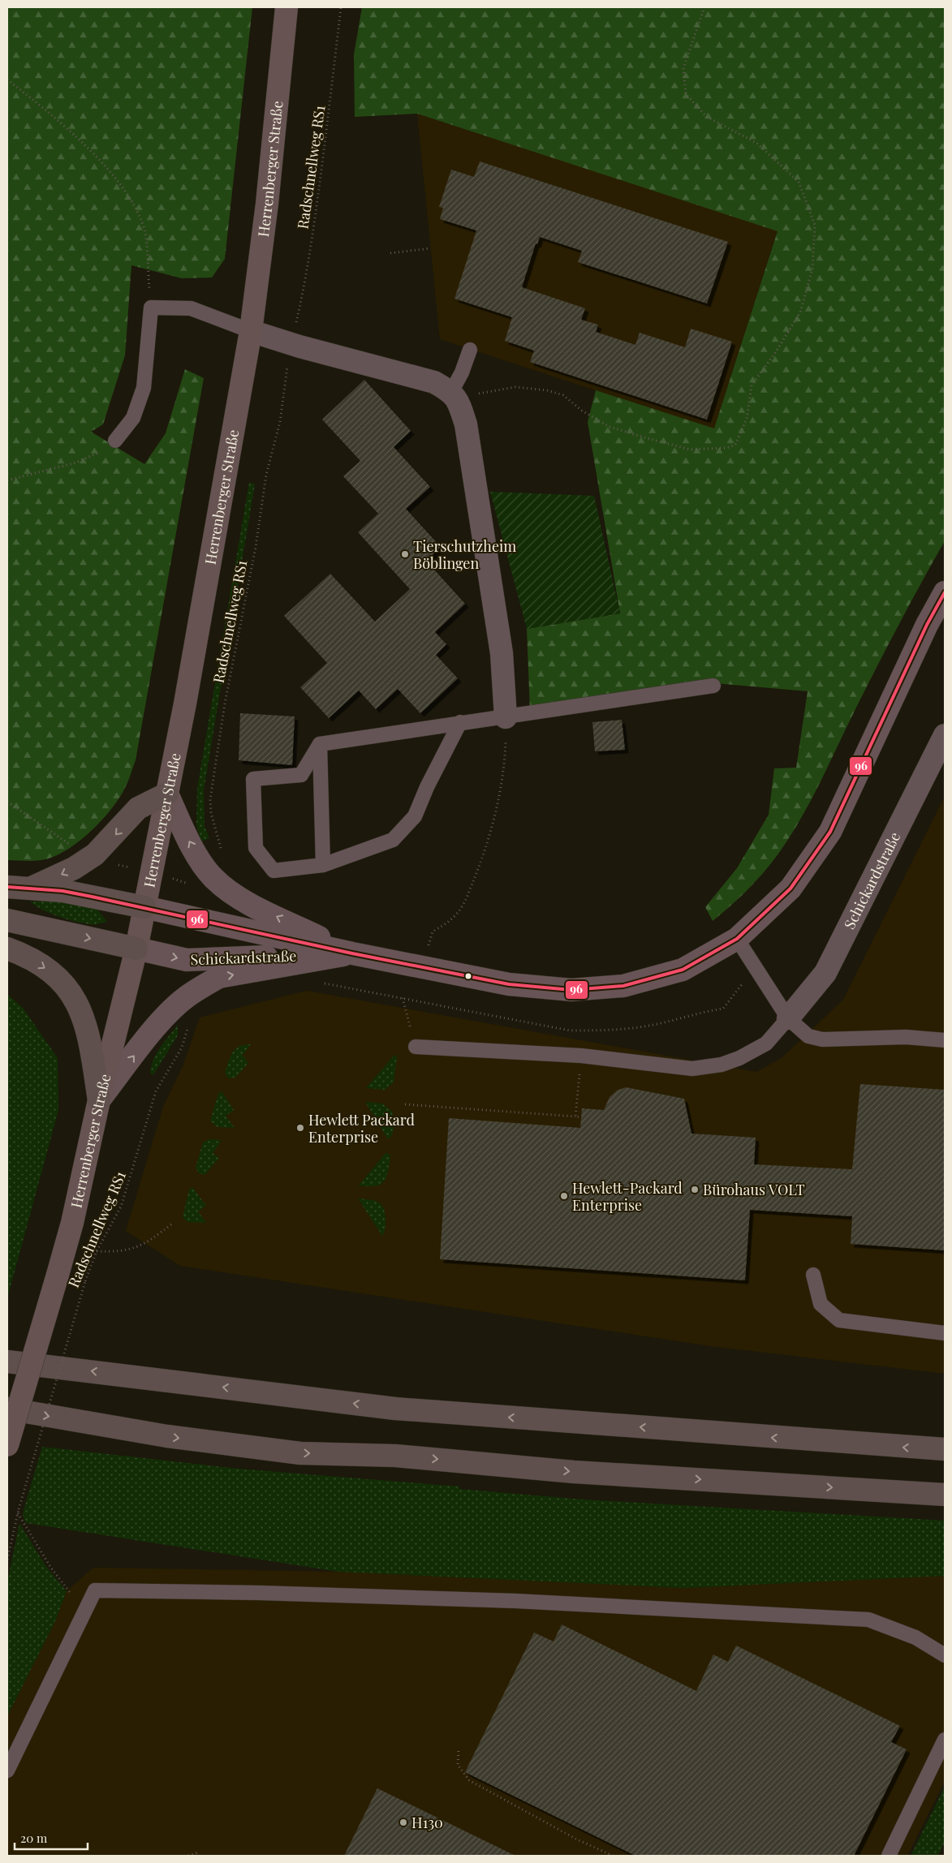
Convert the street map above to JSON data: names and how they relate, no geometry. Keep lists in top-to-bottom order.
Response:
{
  "streets": {
    "main road": ["Herrenberger Straße"],
    "street": ["Schickardstraße"],
    "path": ["Radschnellweg RS1"]
  },
  "crossings": [
    ["Herrenberger Straße", "Schickardstraße"]
  ],
  "places": [
    "Tierschutzheim Böblingen",
    "Hewlett Packard Enterprise",
    "Bürohaus VOLT",
    "Hewlett-Packard Enterprise",
    "H130"
  ],
  "lines": ["transit line 96"],
  "scale_bar": "20 m"
}
